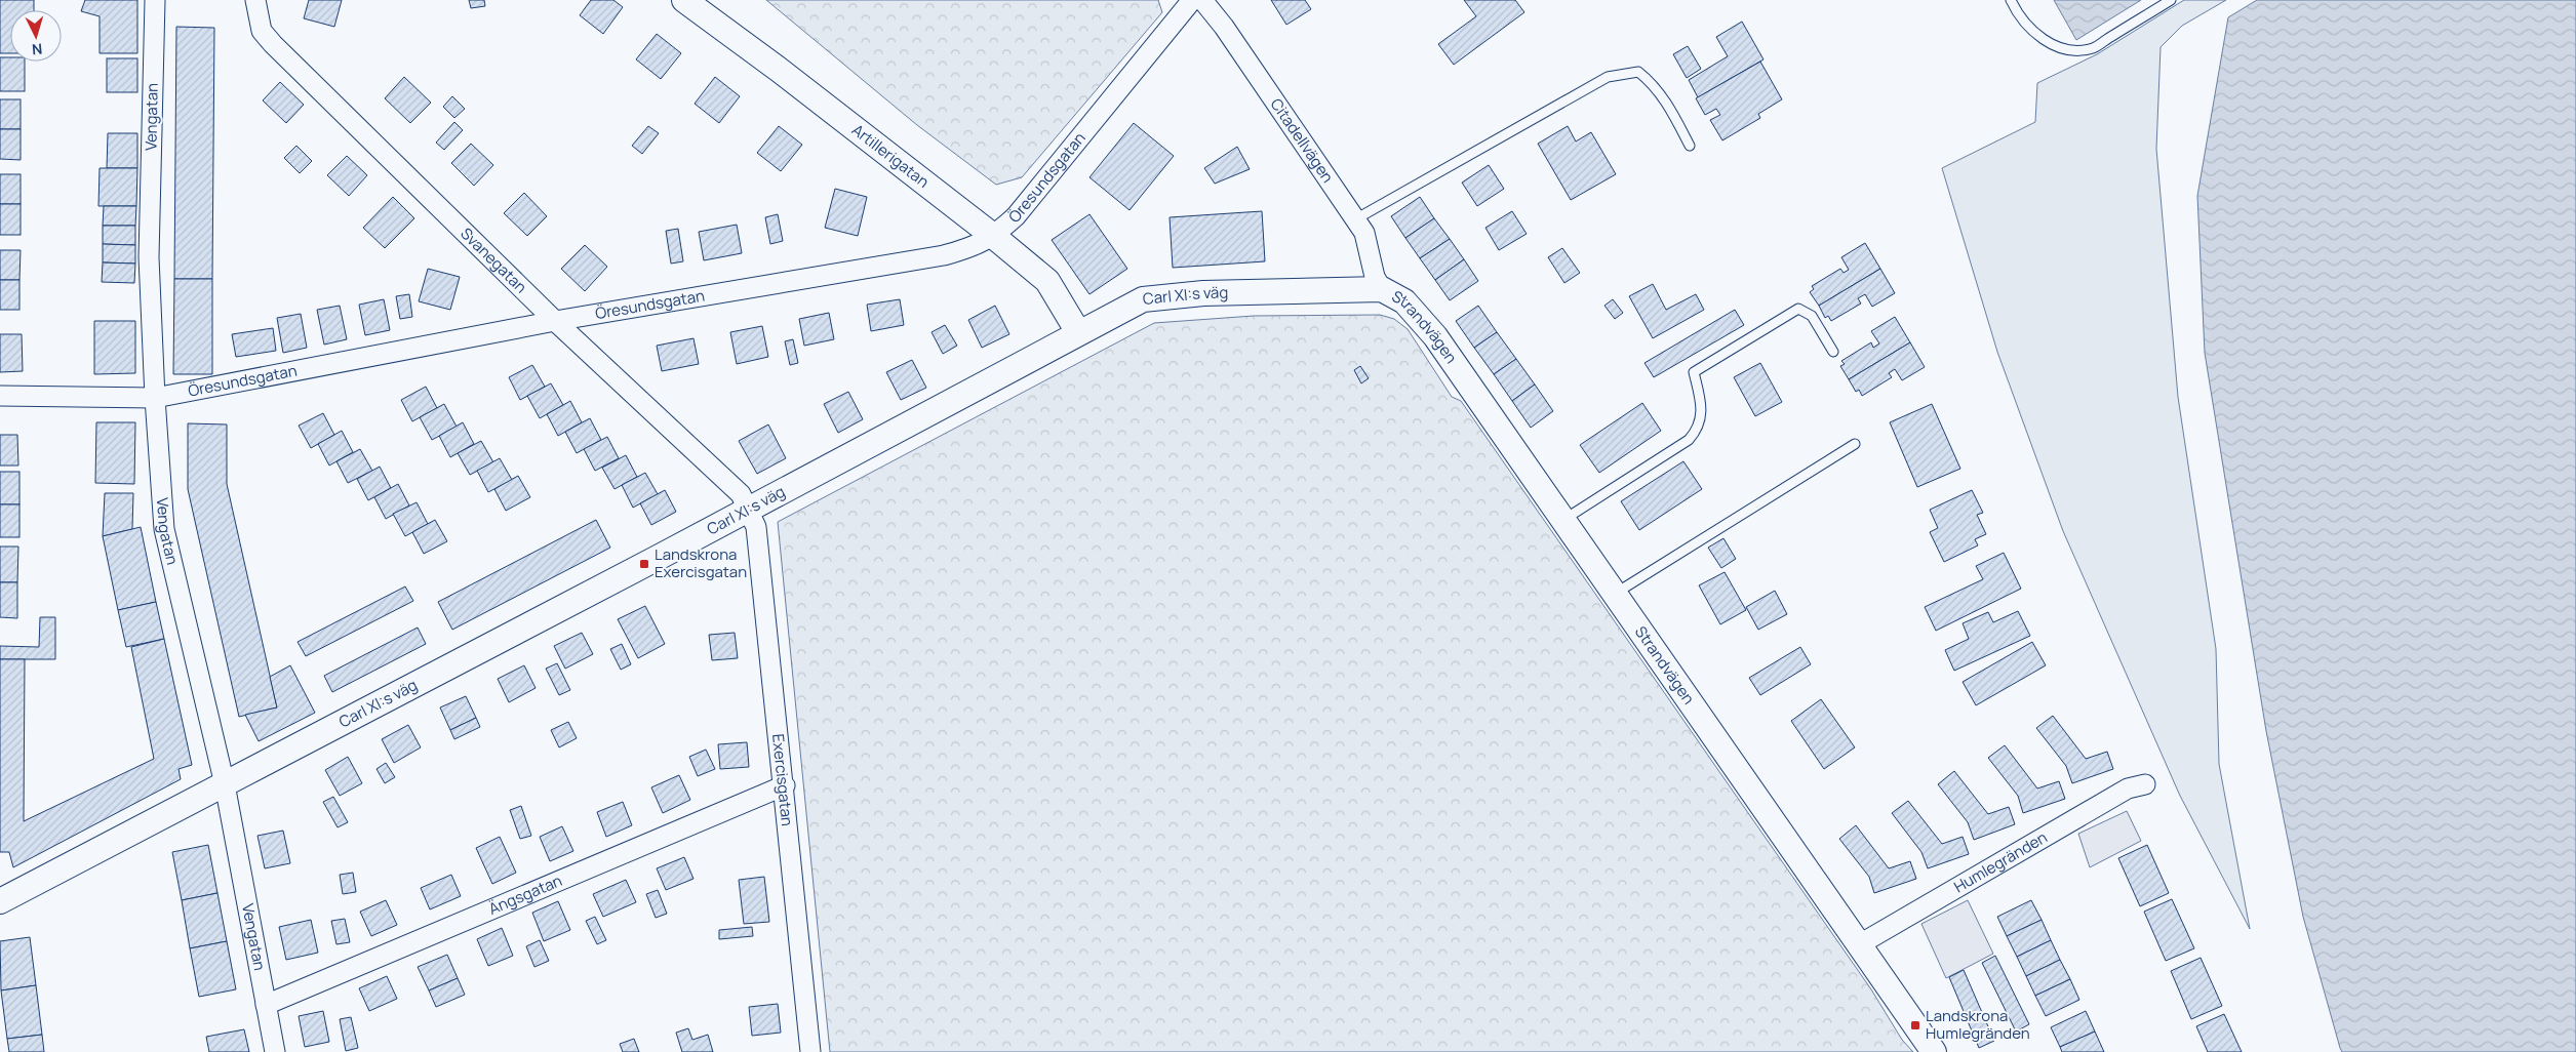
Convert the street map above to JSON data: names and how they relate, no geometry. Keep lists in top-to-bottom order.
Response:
{
  "streets": {
    "street": [
      "Vengatan",
      "Citadellvägen",
      "Artillerigatan",
      "Öresundsgatan",
      "Svanegatan",
      "Carl XI:s väg",
      "Strandvägen",
      "Exercisgatan",
      "Humlegränden",
      "Ängsgatan"
    ]
  },
  "crossings": [
    ["Vengatan", "Öresundsgatan"],
    ["Vengatan", "Carl XI:s väg"],
    ["Vengatan", "Ängsgatan"],
    ["Citadellvägen", "Carl XI:s väg"],
    ["Citadellvägen", "Strandvägen"],
    ["Artillerigatan", "Öresundsgatan"],
    ["Artillerigatan", "Carl XI:s väg"],
    ["Öresundsgatan", "Svanegatan"],
    ["Svanegatan", "Carl XI:s väg"],
    ["Svanegatan", "Exercisgatan"],
    ["Carl XI:s väg", "Strandvägen"],
    ["Carl XI:s väg", "Exercisgatan"],
    ["Strandvägen", "Humlegränden"],
    ["Exercisgatan", "Ängsgatan"]
  ],
  "places": {
    "transit": ["Landskrona Exercisgatan", "Landskrona Humlegränden"]
  },
  "north": "bottom"
}
